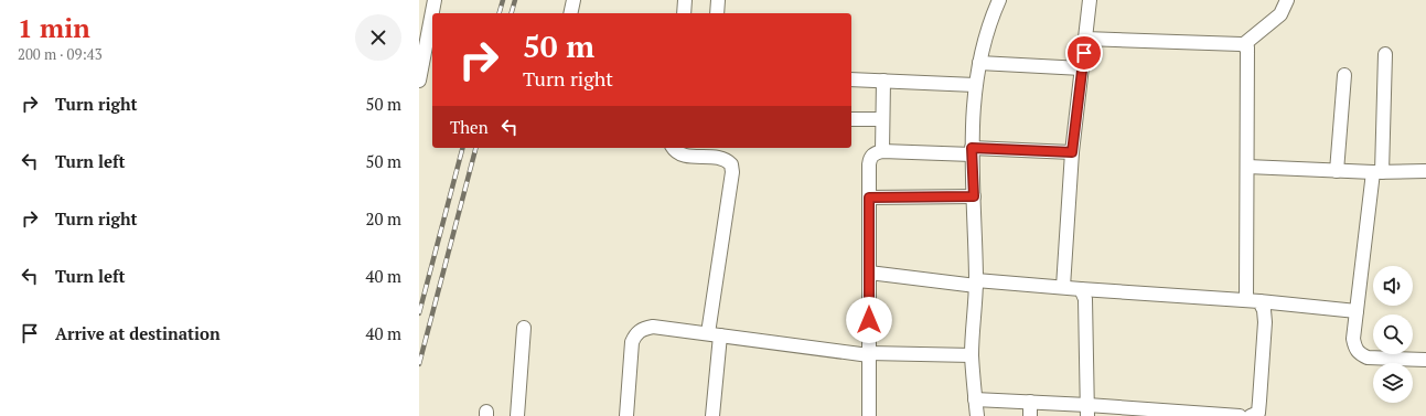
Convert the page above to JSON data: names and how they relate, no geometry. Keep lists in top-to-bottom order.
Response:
{
  "page": {
    "heading": ["1 min", "200 m · 09:43"],
    "turn": ["50 m", "Turn right"],
    "list": [
      {
        "name": "Turn right",
        "value": "50 m"
      },
      {
        "name": "Turn left",
        "value": "50 m"
      },
      {
        "name": "Turn right",
        "value": "20 m"
      },
      {
        "name": "Turn left",
        "value": "40 m"
      },
      {
        "name": "Arrive at destination",
        "value": "40 m"
      }
    ],
    "then": "Then"
  }
}
